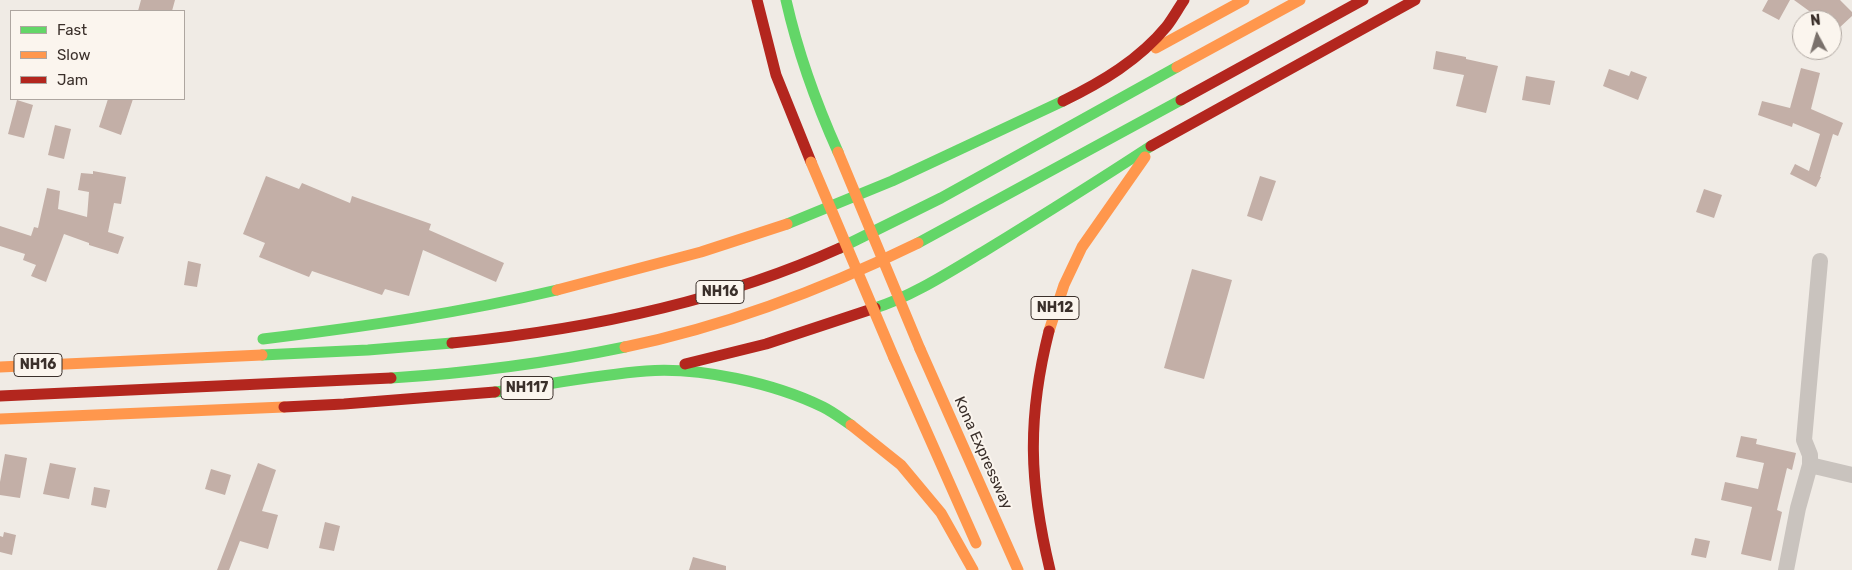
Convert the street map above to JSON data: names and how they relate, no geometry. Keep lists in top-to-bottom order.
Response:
{
  "streets": {
    "main road": [
      "NH16",
      "NH12",
      "NH117",
      "Kona Expressway"
    ]
  },
  "crossings": [
    ["NH16", "NH12"]
  ],
  "legend": ["Fast", "Slow", "Jam"],
  "north": "top"
}
